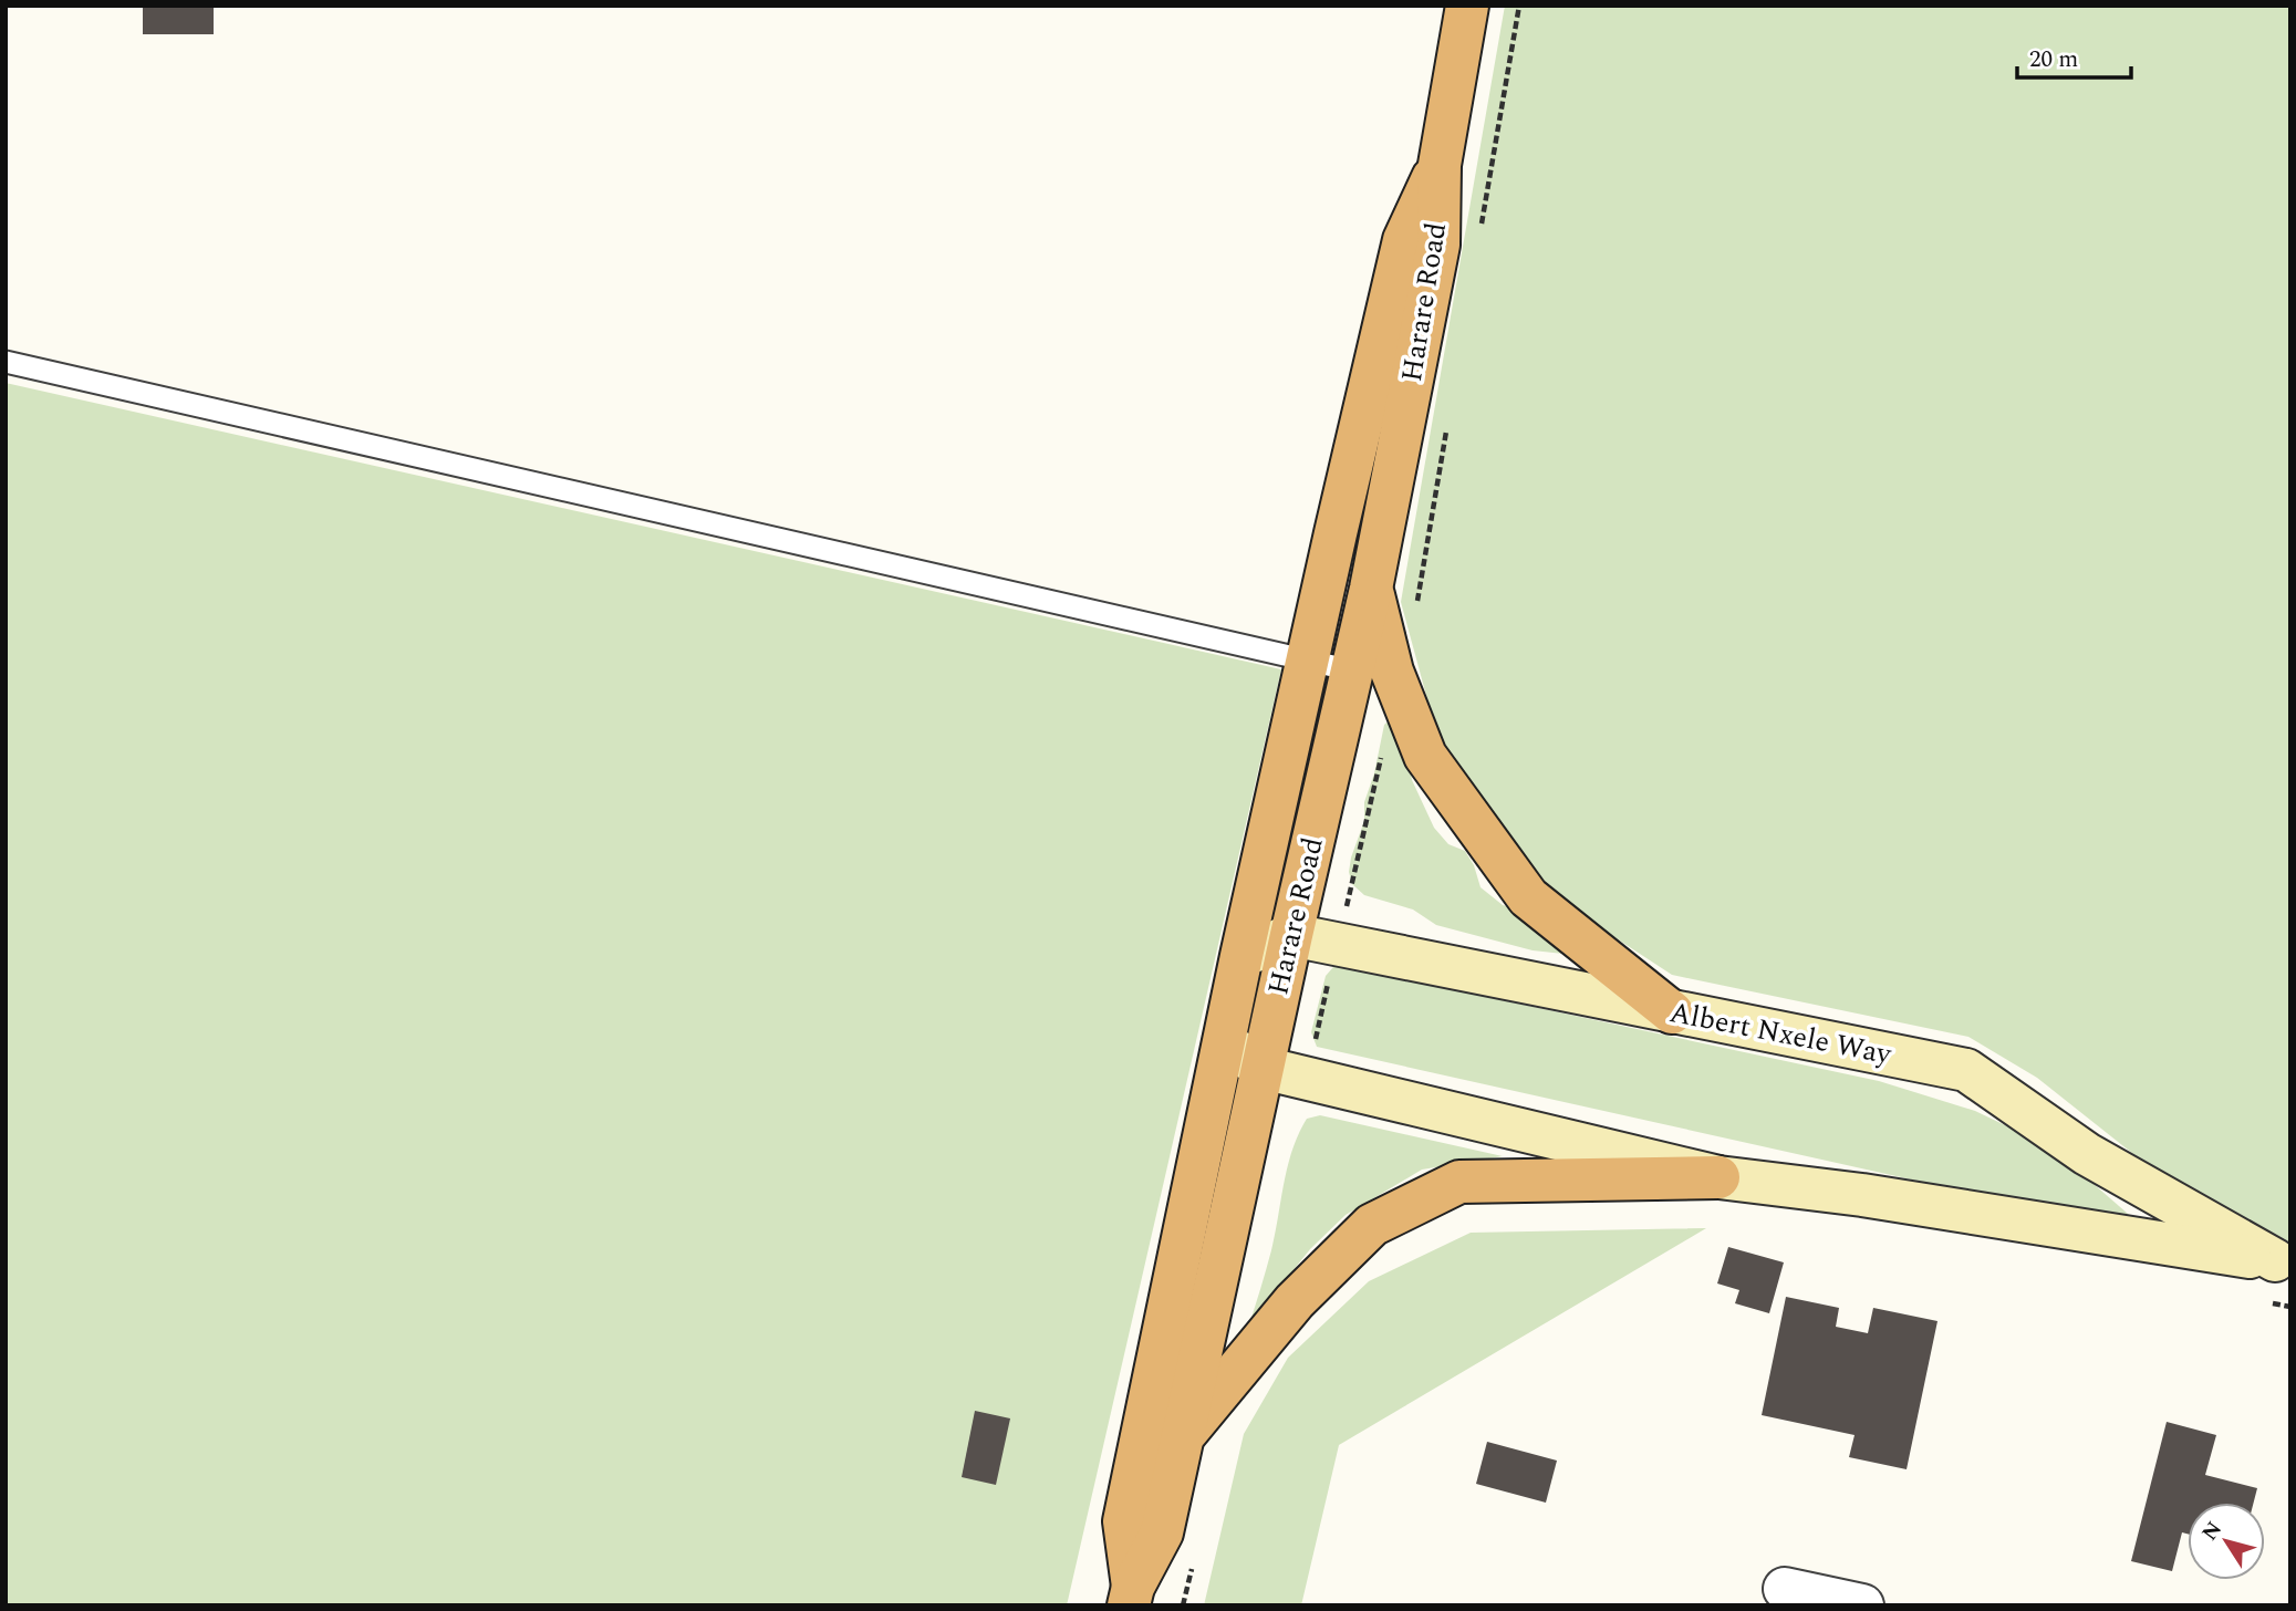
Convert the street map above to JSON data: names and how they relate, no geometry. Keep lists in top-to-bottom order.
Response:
{
  "streets": {
    "highway": ["Harare Road"],
    "main road": ["Albert Nxele Way"]
  },
  "crossings": [
    ["Harare Road", "Albert Nxele Way"]
  ],
  "scale_bar": "20 m",
  "north": "top left"
}
